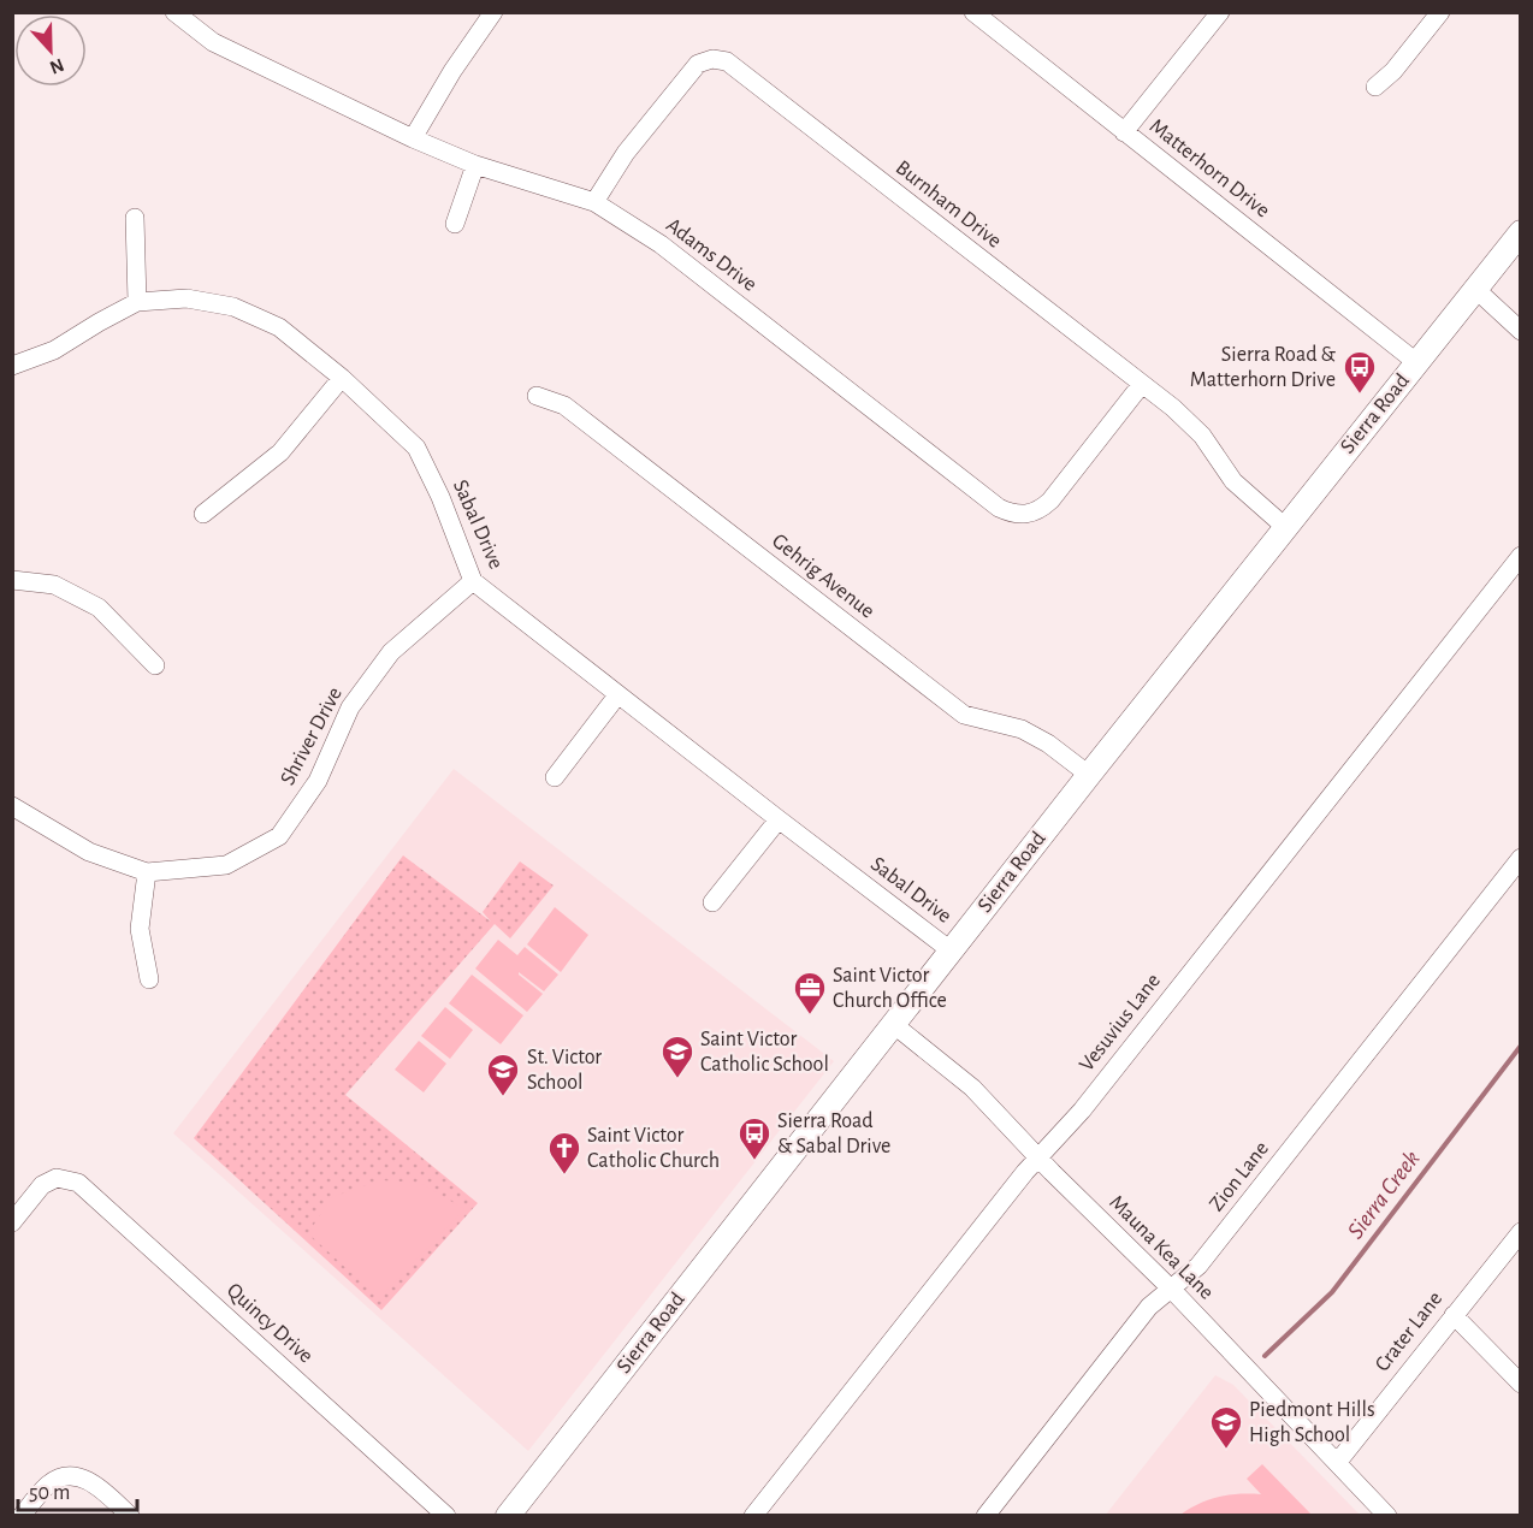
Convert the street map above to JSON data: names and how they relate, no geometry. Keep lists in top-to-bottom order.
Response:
{
  "streets": {
    "street": [
      "Matterhorn Drive",
      "Burnham Drive",
      "Adams Drive",
      "Sierra Road",
      "Sabal Drive",
      "Gehrig Avenue",
      "Shriver Drive",
      "Vesuvius Lane",
      "Zion Lane",
      "Mauna Kea Lane",
      "Quincy Drive",
      "Crater Lane"
    ]
  },
  "crossings": [
    ["Matterhorn Drive", "Sierra Road"],
    ["Burnham Drive", "Adams Drive"],
    ["Burnham Drive", "Sierra Road"],
    ["Sierra Road", "Sabal Drive"],
    ["Sierra Road", "Gehrig Avenue"],
    ["Sierra Road", "Mauna Kea Lane"],
    ["Sabal Drive", "Shriver Drive"],
    ["Vesuvius Lane", "Mauna Kea Lane"],
    ["Zion Lane", "Mauna Kea Lane"],
    ["Mauna Kea Lane", "Crater Lane"]
  ],
  "water": ["Sierra Creek"],
  "places": {
    "bus stop": ["Sierra Road & Matterhorn Drive", "Sierra Road & Sabal Drive"],
    "office": ["Saint Victor Church Office"],
    "school or university": ["Saint Victor Catholic School", "St. Victor School", "Piedmont Hills High School"],
    "church": ["Saint Victor Catholic Church"]
  },
  "scale_bar": "50 m",
  "north": "bottom"
}
